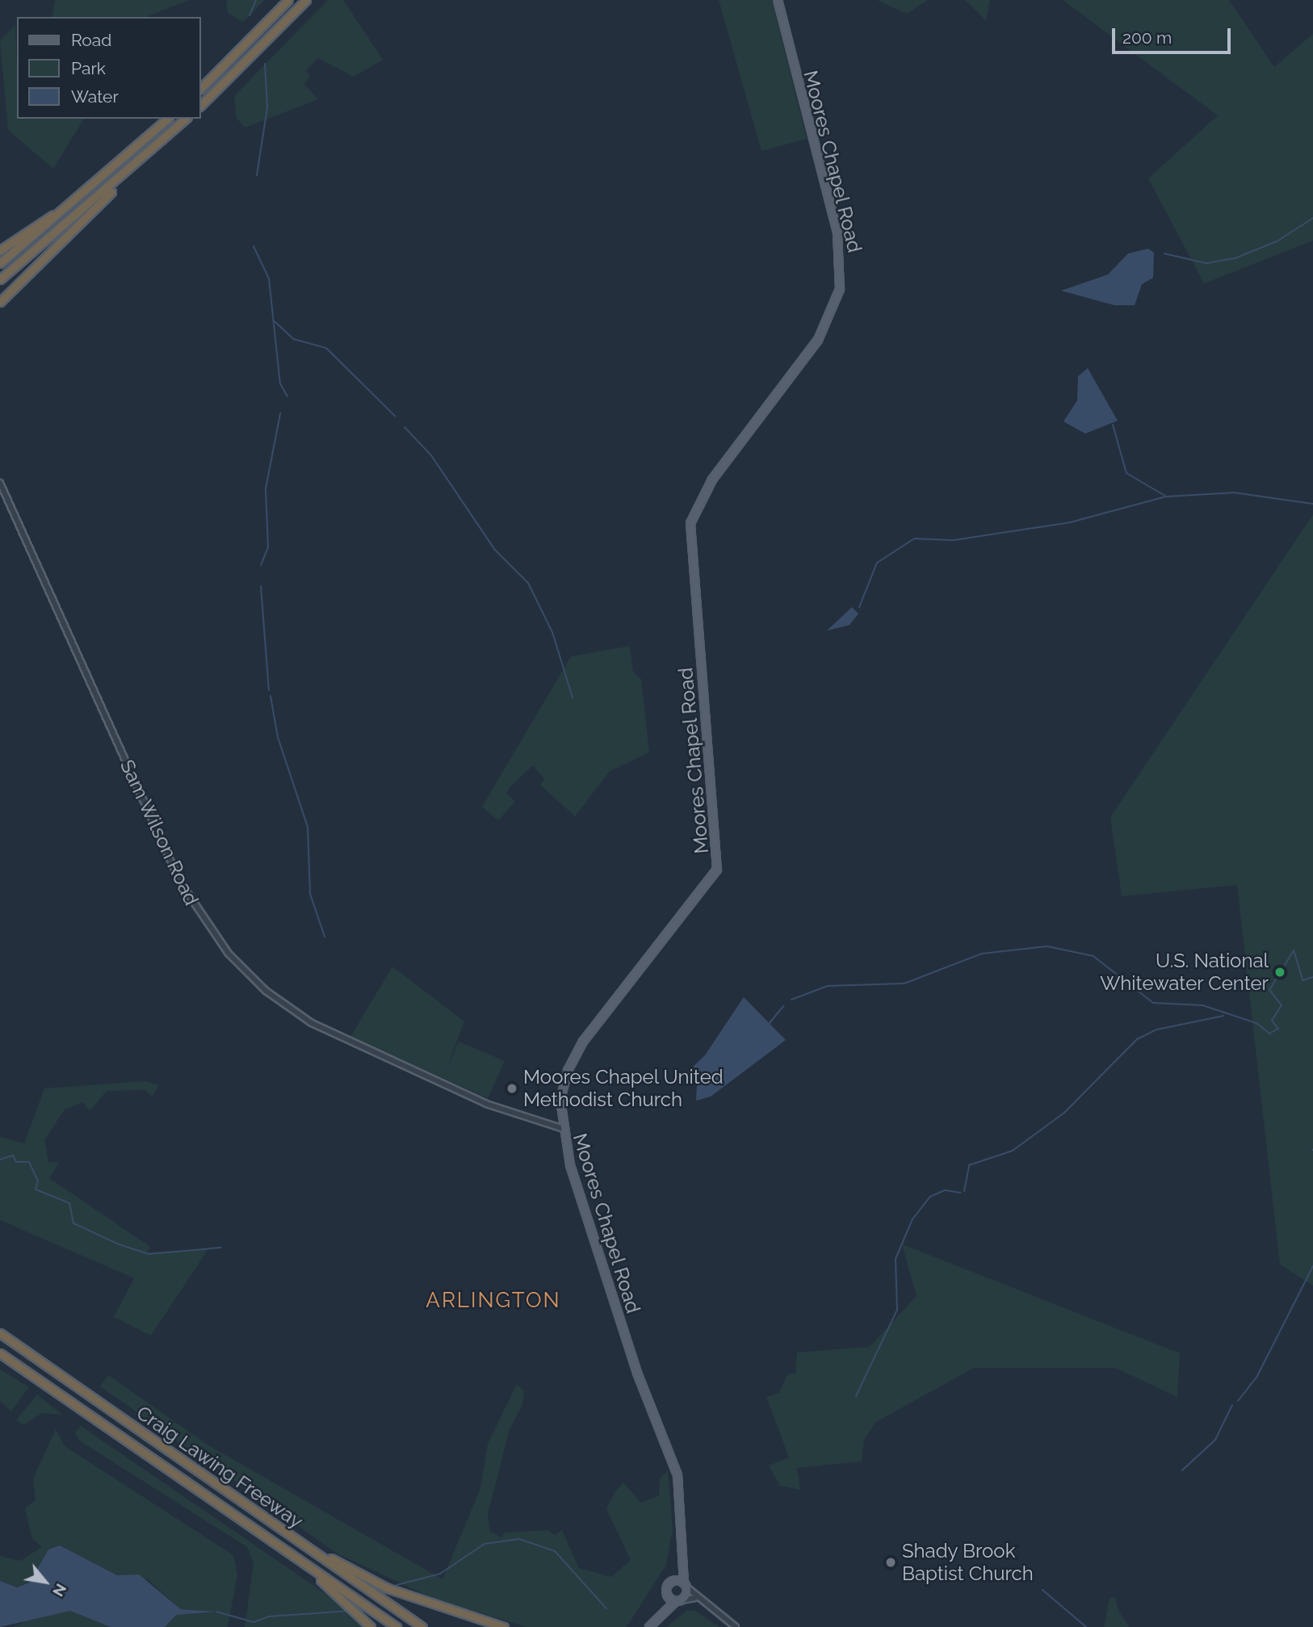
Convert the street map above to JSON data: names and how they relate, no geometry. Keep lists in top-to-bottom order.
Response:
{
  "streets": {
    "highway": ["Craig Lawing Freeway"],
    "main road": ["Moores Chapel Road"],
    "street": ["Sam Wilson Road"]
  },
  "crossings": [
    ["Moores Chapel Road", "Sam Wilson Road"]
  ],
  "districts": ["ARLINGTON"],
  "places": ["U.S. National Whitewater Center", "Moores Chapel United Methodist Church", "Shady Brook Baptist Church"],
  "legend": ["Road", "Park", "Water"],
  "scale_bar": "200 m",
  "north": "bottom right"
}
